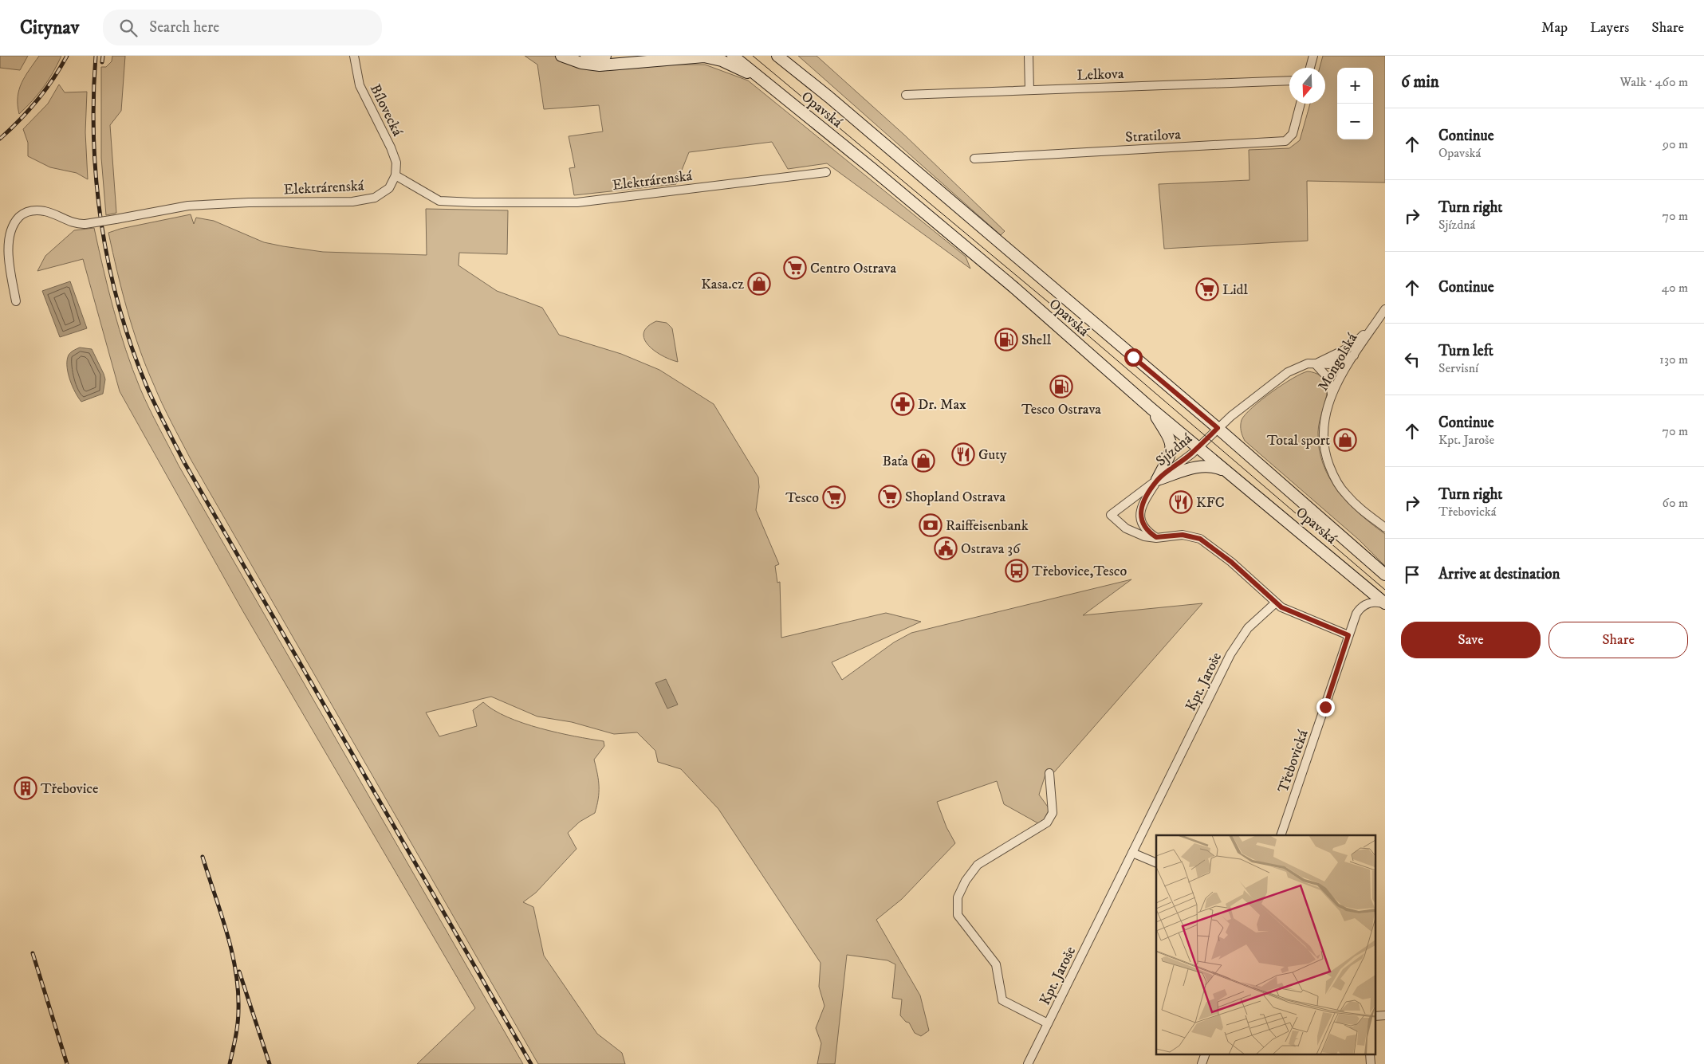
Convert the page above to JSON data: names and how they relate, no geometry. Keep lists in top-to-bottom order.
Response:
{
  "streets": {
    "main road": ["Opavská"],
    "street": [
      "Lelkova",
      "Bílovecká",
      "Stratilova",
      "Elektrárenská",
      "Mongolská",
      "Sjízdná",
      "Kpt. Jaroše",
      "Třebovická"
    ]
  },
  "crossings": [
    ["Opavská", "Sjízdná"],
    ["Opavská", "Třebovická"],
    ["Bílovecká", "Elektrárenská"]
  ],
  "places": {
    "supermarket": [
      "Centro Ostrava",
      "Lidl",
      "Shopland Ostrava",
      "Tesco"
    ],
    "shop": ["Kasa.cz", "Total sport", "Baťa"],
    "fuel station": ["Shell", "Tesco Ostrava"],
    "pharmacy": ["Dr. Max"],
    "restaurant": ["Guty", "KFC"],
    "bank": ["Raiffeisenbank"],
    "public building": ["Ostrava 36"],
    "bus stop": ["Třebovice,Tesco"],
    "building": ["Třebovice"]
  },
  "north": "bottom",
  "page": {
    "header": "Citynav",
    "search": "Search here",
    "nav": ["Map", "Layers", "Share"],
    "heading": ["6 min", "Walk · 460 m"],
    "map_buttons": ["+", "−"],
    "list": [
      ["Continue", "Opavská", "90 m"],
      ["Turn right", "Sjízdná", "70 m"],
      ["Continue", "40 m"],
      ["Turn left", "Servisní", "130 m"],
      ["Continue", "Kpt. Jaroše", "70 m"],
      ["Turn right", "Třebovická", "60 m"],
      "Arrive at destination"
    ],
    "buttons": ["Save", "Share"]
  }
}
